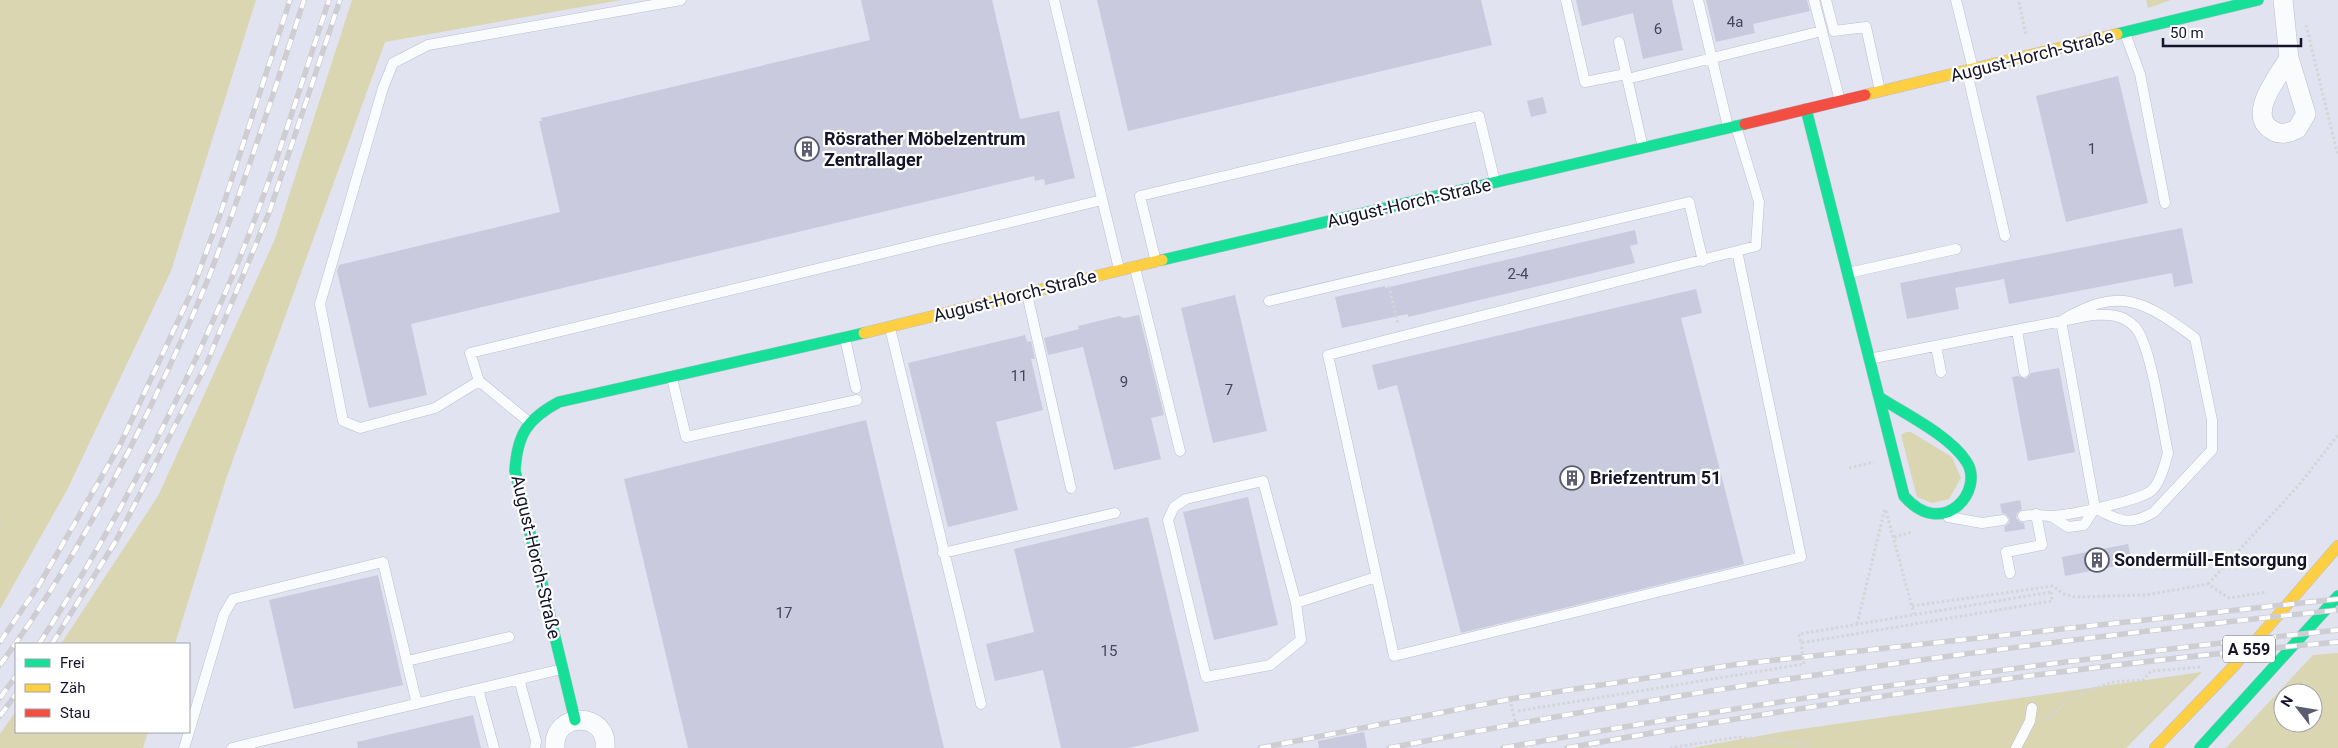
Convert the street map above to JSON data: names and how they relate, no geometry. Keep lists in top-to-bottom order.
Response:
{
  "streets": {
    "main road": ["August-Horch-Straße", "A 559"]
  },
  "places": {
    "building": ["Rösrather Möbelzentrum Zentrallager", "Briefzentrum 51", "Sondermüll-Entsorgung"]
  },
  "house_numbers": [
    "4a",
    "6",
    "1",
    "2-4",
    "11",
    "9",
    "7",
    "17",
    "15"
  ],
  "legend": ["Frei", "Zäh", "Stau"],
  "scale_bar": "50 m",
  "north": "top left"
}
